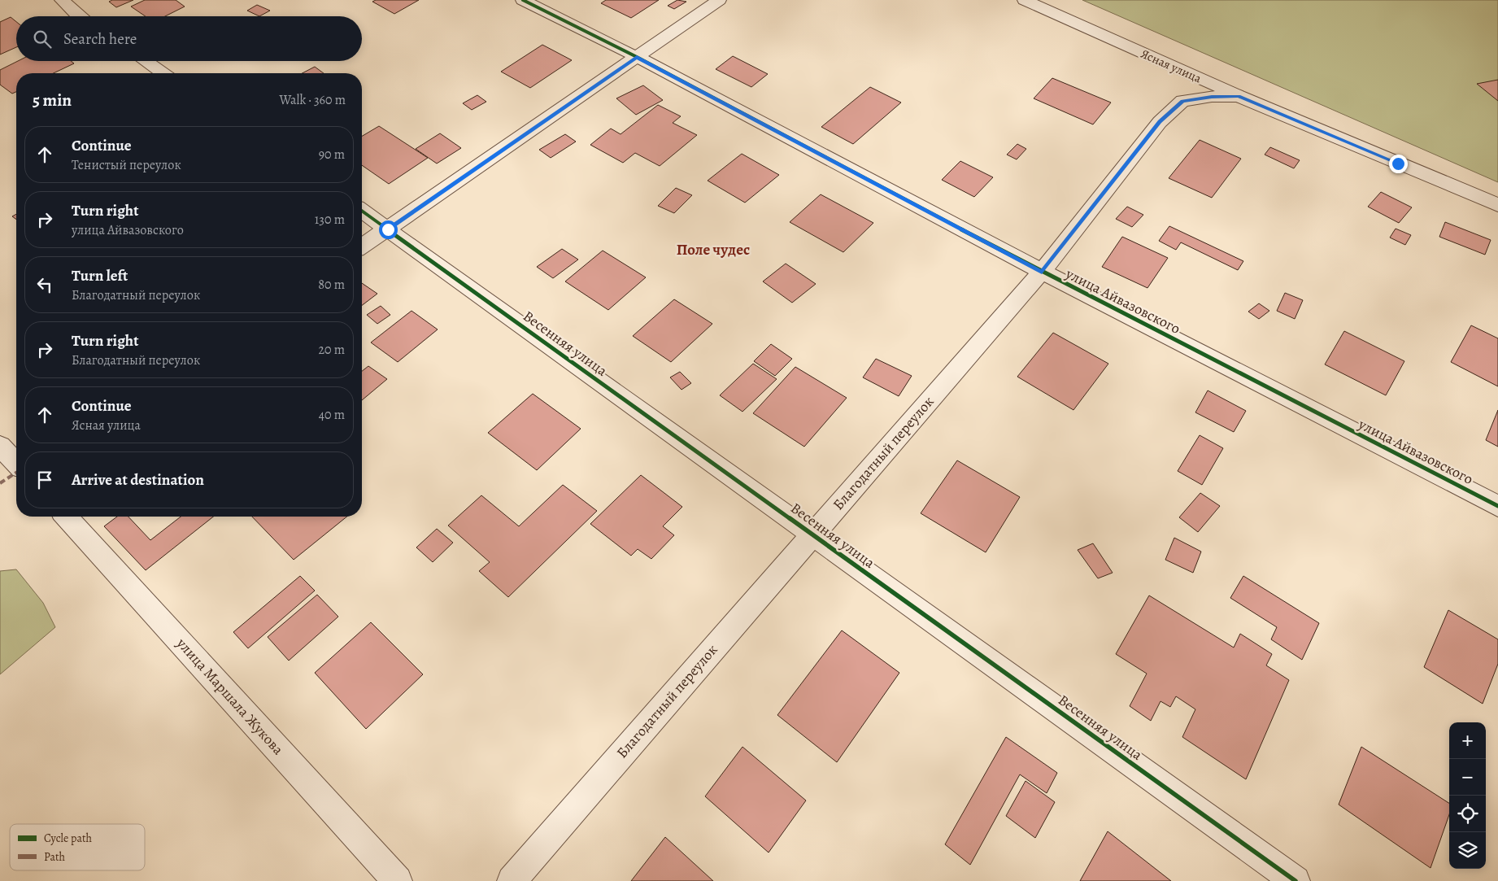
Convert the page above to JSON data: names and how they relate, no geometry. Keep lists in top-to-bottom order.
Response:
{
  "streets": {
    "street": [
      "Ясная улица",
      "улица Айвазовского",
      "Весенняя улица",
      "Благодатный переулок",
      "улица Маршала Жукова"
    ]
  },
  "crossings": [
    ["Ясная улица", "Благодатный переулок"],
    ["улица Айвазовского", "Благодатный переулок"],
    ["Весенняя улица", "Благодатный переулок"]
  ],
  "districts": ["Поле чудес"],
  "legend": ["Cycle path", "Path"],
  "page": {
    "search": "Search here",
    "heading": ["5 min", "Walk · 360 m"],
    "list": [
      ["Continue", "Тенистый переулок", "90 m"],
      ["Turn right", "улица Айвазовского", "130 m"],
      ["Turn left", "Благодатный переулок", "80 m"],
      ["Turn right", "Благодатный переулок", "20 m"],
      ["Continue", "Ясная улица", "40 m"],
      "Arrive at destination"
    ],
    "map_buttons": ["+", "−"]
  }
}
